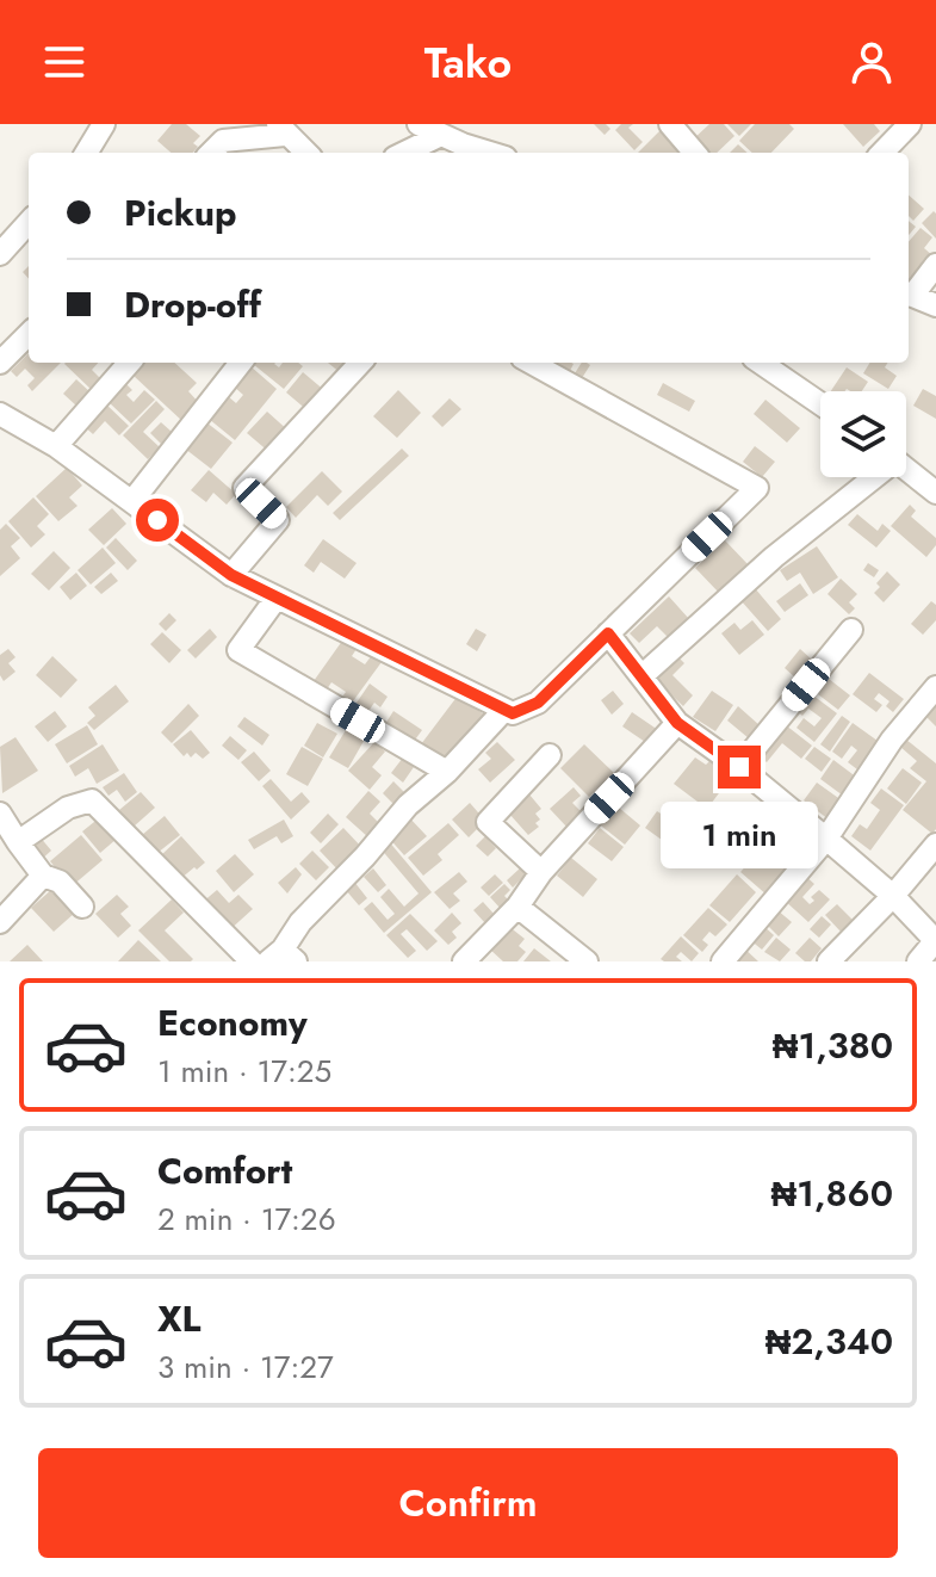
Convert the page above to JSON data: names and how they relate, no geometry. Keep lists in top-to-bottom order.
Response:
{
  "page": {
    "header": "Tako",
    "banner": ["Pickup", "Drop-off"],
    "bubble": "1 min",
    "list": [
      {
        "name": "Economy",
        "note": "1 min · 17:25",
        "value": "₦1,380"
      },
      {
        "name": "Comfort",
        "note": "2 min · 17:26",
        "value": "₦1,860"
      },
      {
        "name": "XL",
        "note": "3 min · 17:27",
        "value": "₦2,340"
      }
    ],
    "buttons": "Confirm"
  }
}
